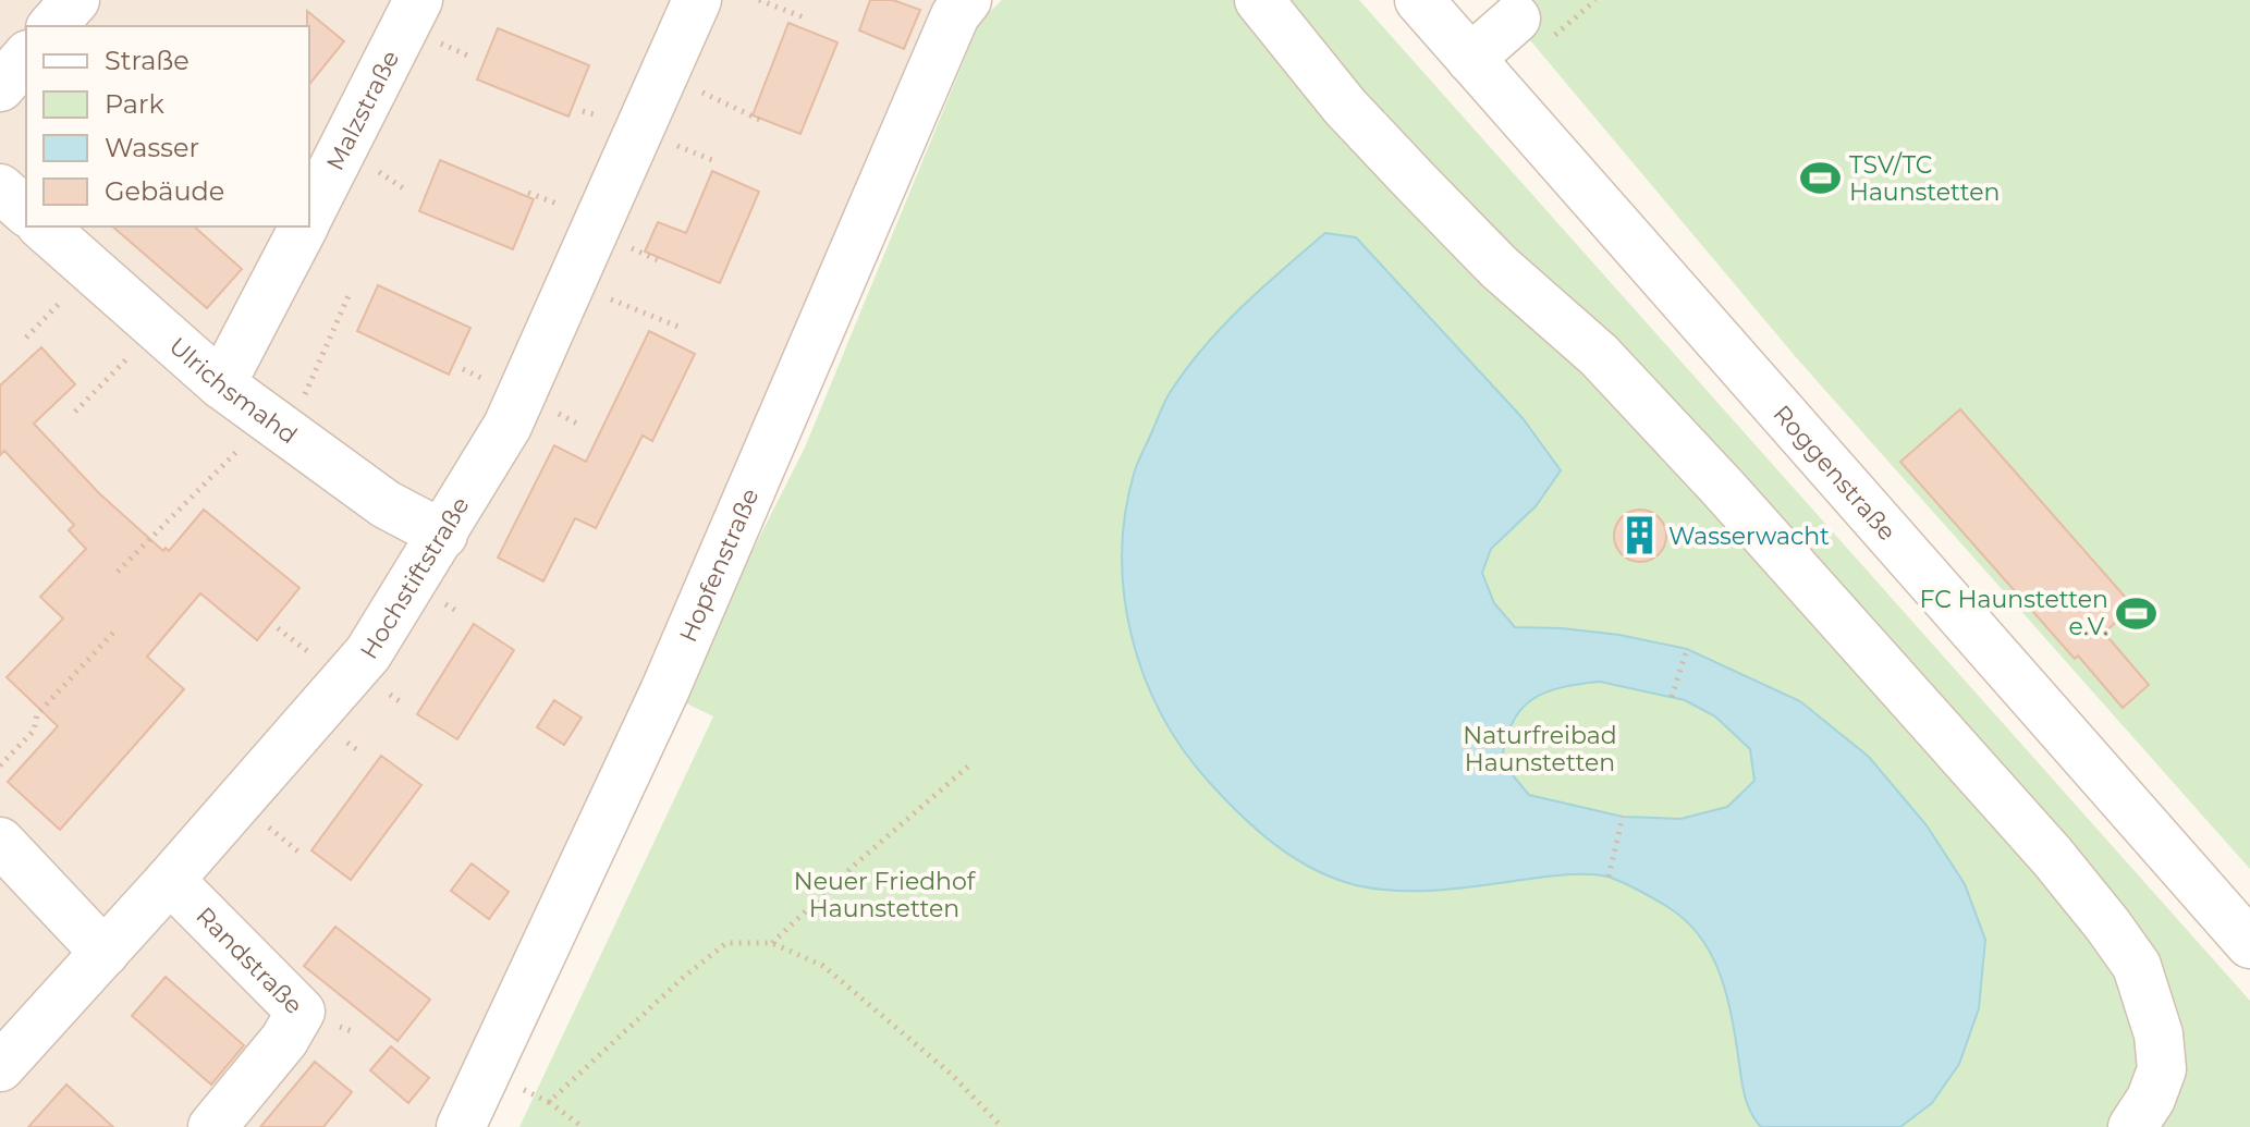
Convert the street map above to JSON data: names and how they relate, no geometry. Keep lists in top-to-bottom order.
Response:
{
  "streets": {
    "street": [
      "Malzstraße",
      "Ulrichsmahd",
      "Roggenstraße",
      "Hopfenstraße",
      "Hochstiftstraße",
      "Randstraße"
    ]
  },
  "crossings": [
    ["Malzstraße", "Ulrichsmahd"],
    ["Ulrichsmahd", "Hochstiftstraße"],
    ["Hochstiftstraße", "Randstraße"]
  ],
  "parks": ["Naturfreibad Haunstetten", "Neuer Friedhof Haunstetten"],
  "places": {
    "sports": ["TSV/TC Haunstetten", "FC Haunstetten e.V."],
    "building": ["Wasserwacht"]
  },
  "legend": [
    "Straße",
    "Park",
    "Wasser",
    "Gebäude"
  ]
}
